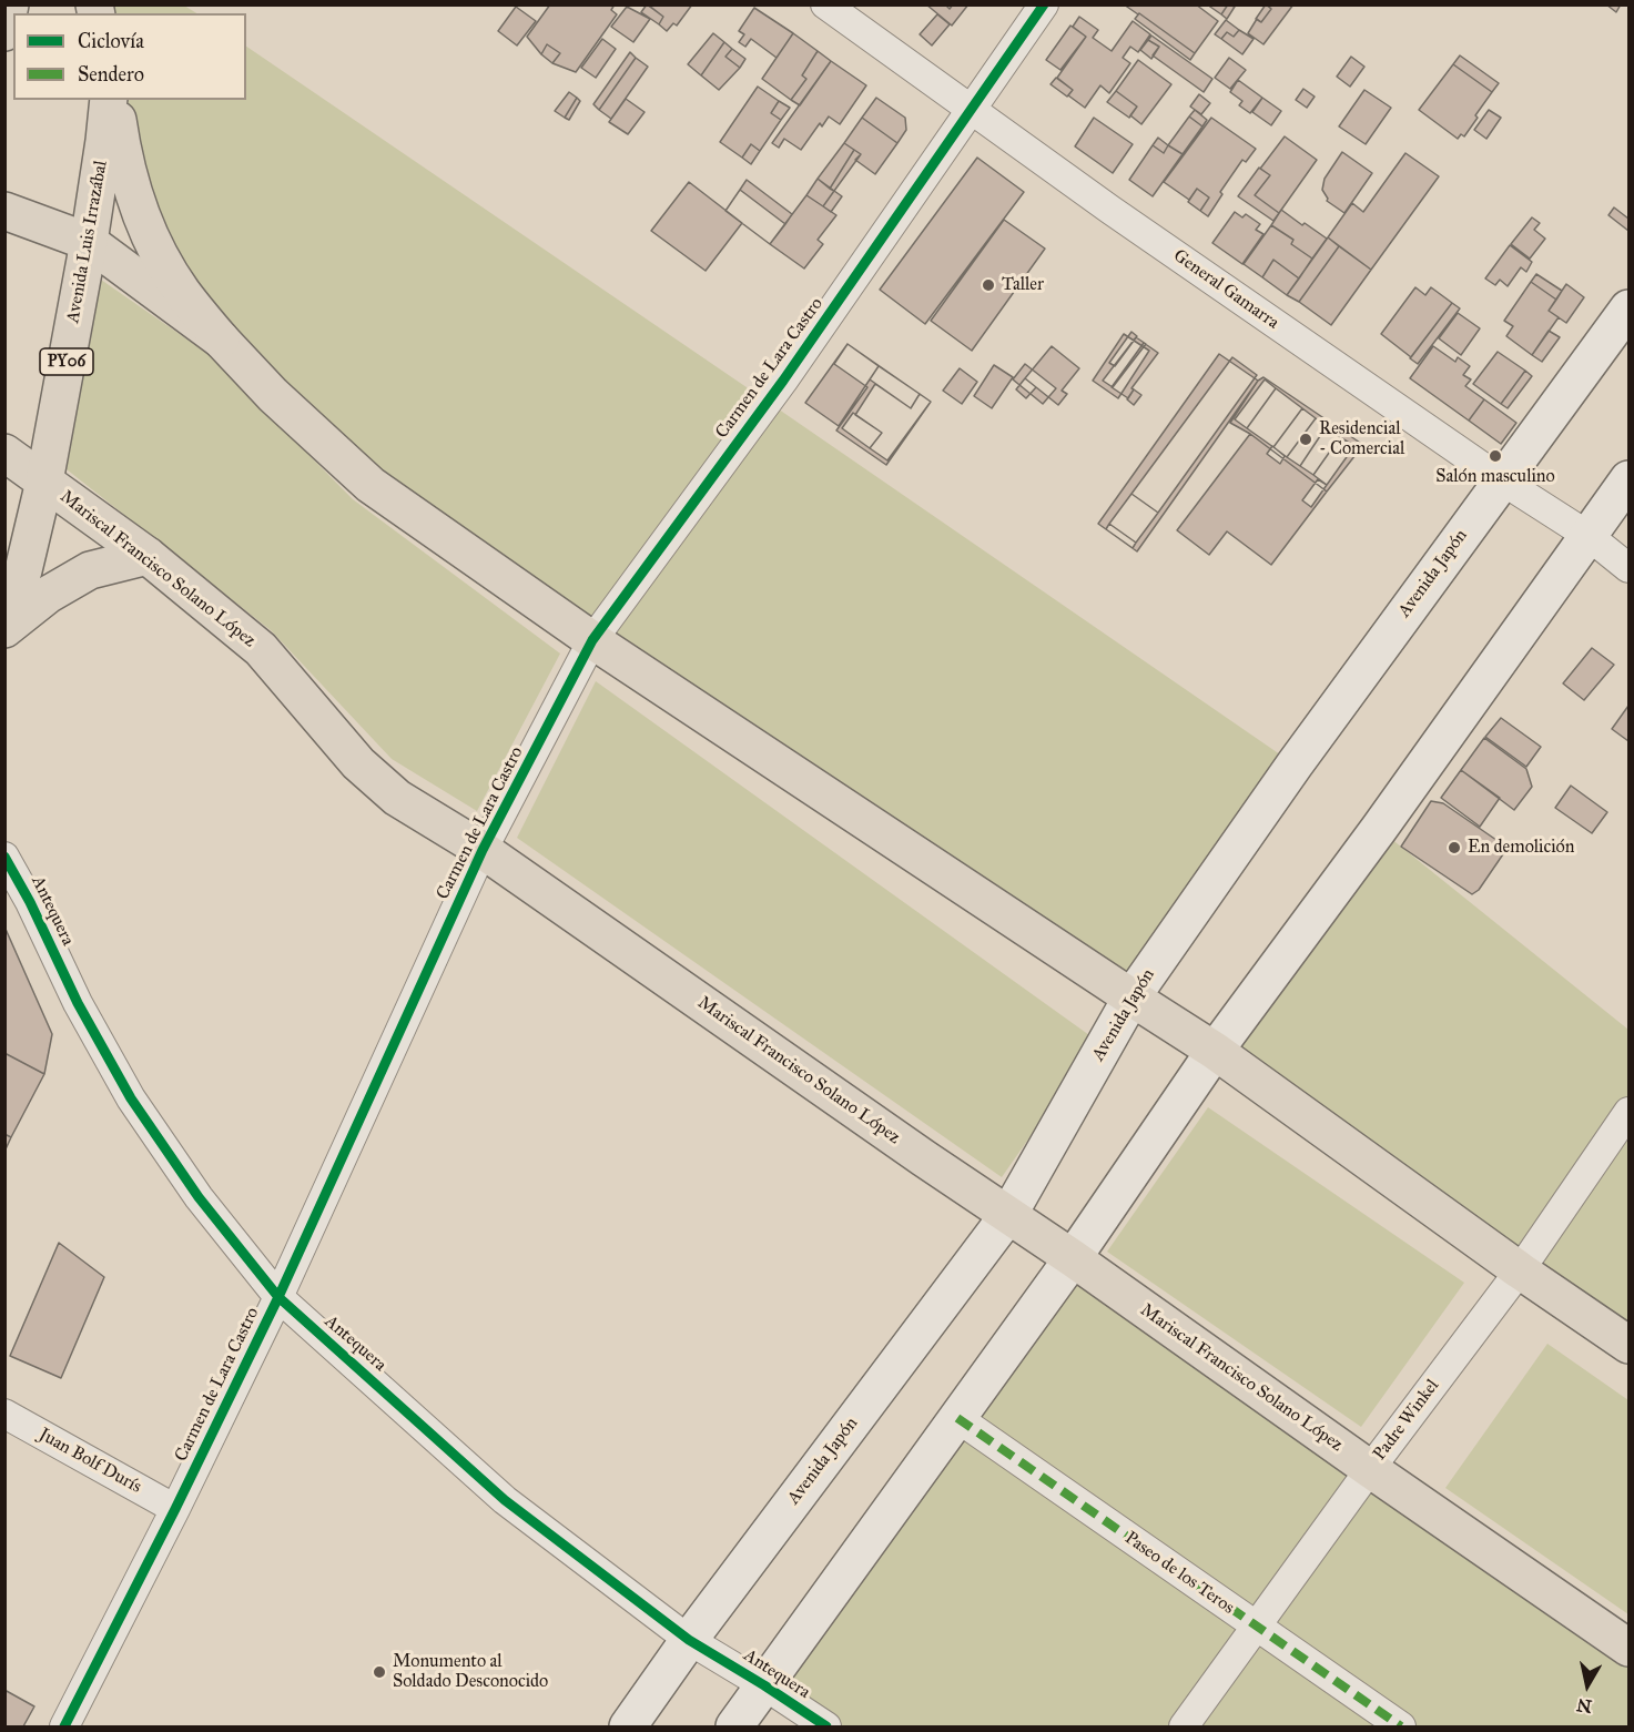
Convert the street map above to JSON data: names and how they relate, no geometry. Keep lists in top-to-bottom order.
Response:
{
  "streets": {
    "main road": [
      "Avenida Luis Irrazábal",
      "PY06",
      "Mariscal Francisco Solano López",
      "Avenida Japón"
    ],
    "street": [
      "General Gamarra",
      "Carmen de Lara Castro",
      "Antequera",
      "Padre Winkel",
      "Juan Bolf Durís",
      "Paseo de los Teros"
    ]
  },
  "crossings": [
    ["Avenida Luis Irrazábal", "Mariscal Francisco Solano López"],
    ["General Gamarra", "Carmen de Lara Castro"],
    ["General Gamarra", "Avenida Japón"],
    ["Carmen de Lara Castro", "Mariscal Francisco Solano López"],
    ["Carmen de Lara Castro", "Antequera"],
    ["Carmen de Lara Castro", "Juan Bolf Durís"],
    ["Mariscal Francisco Solano López", "Avenida Japón"],
    ["Mariscal Francisco Solano López", "Padre Winkel"],
    ["Avenida Japón", "Antequera"],
    ["Padre Winkel", "Paseo de los Teros"]
  ],
  "places": [
    "Taller",
    "Residencial - Comercial",
    "Salón masculino",
    "En demolición",
    "Monumento al Soldado Desconocido"
  ],
  "legend": ["Ciclovía", "Sendero"],
  "north": "bottom"
}
